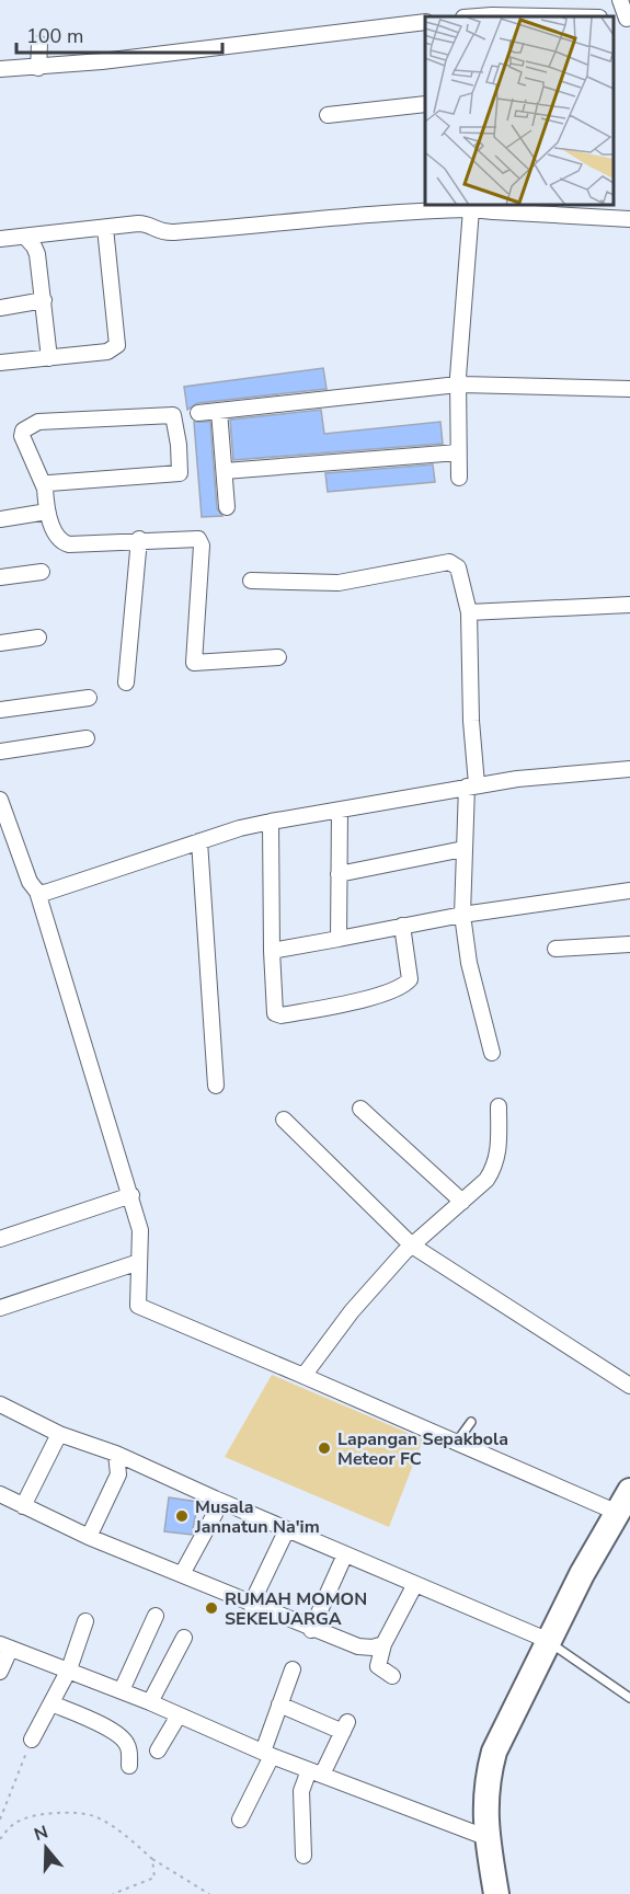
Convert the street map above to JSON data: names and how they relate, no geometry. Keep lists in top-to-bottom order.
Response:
{
  "places": ["Lapangan Sepakbola Meteor FC", "Musala Jannatun Na'im", "RUMAH MOMON SEKELUARGA"],
  "scale_bar": "100 m",
  "north": "top"
}
